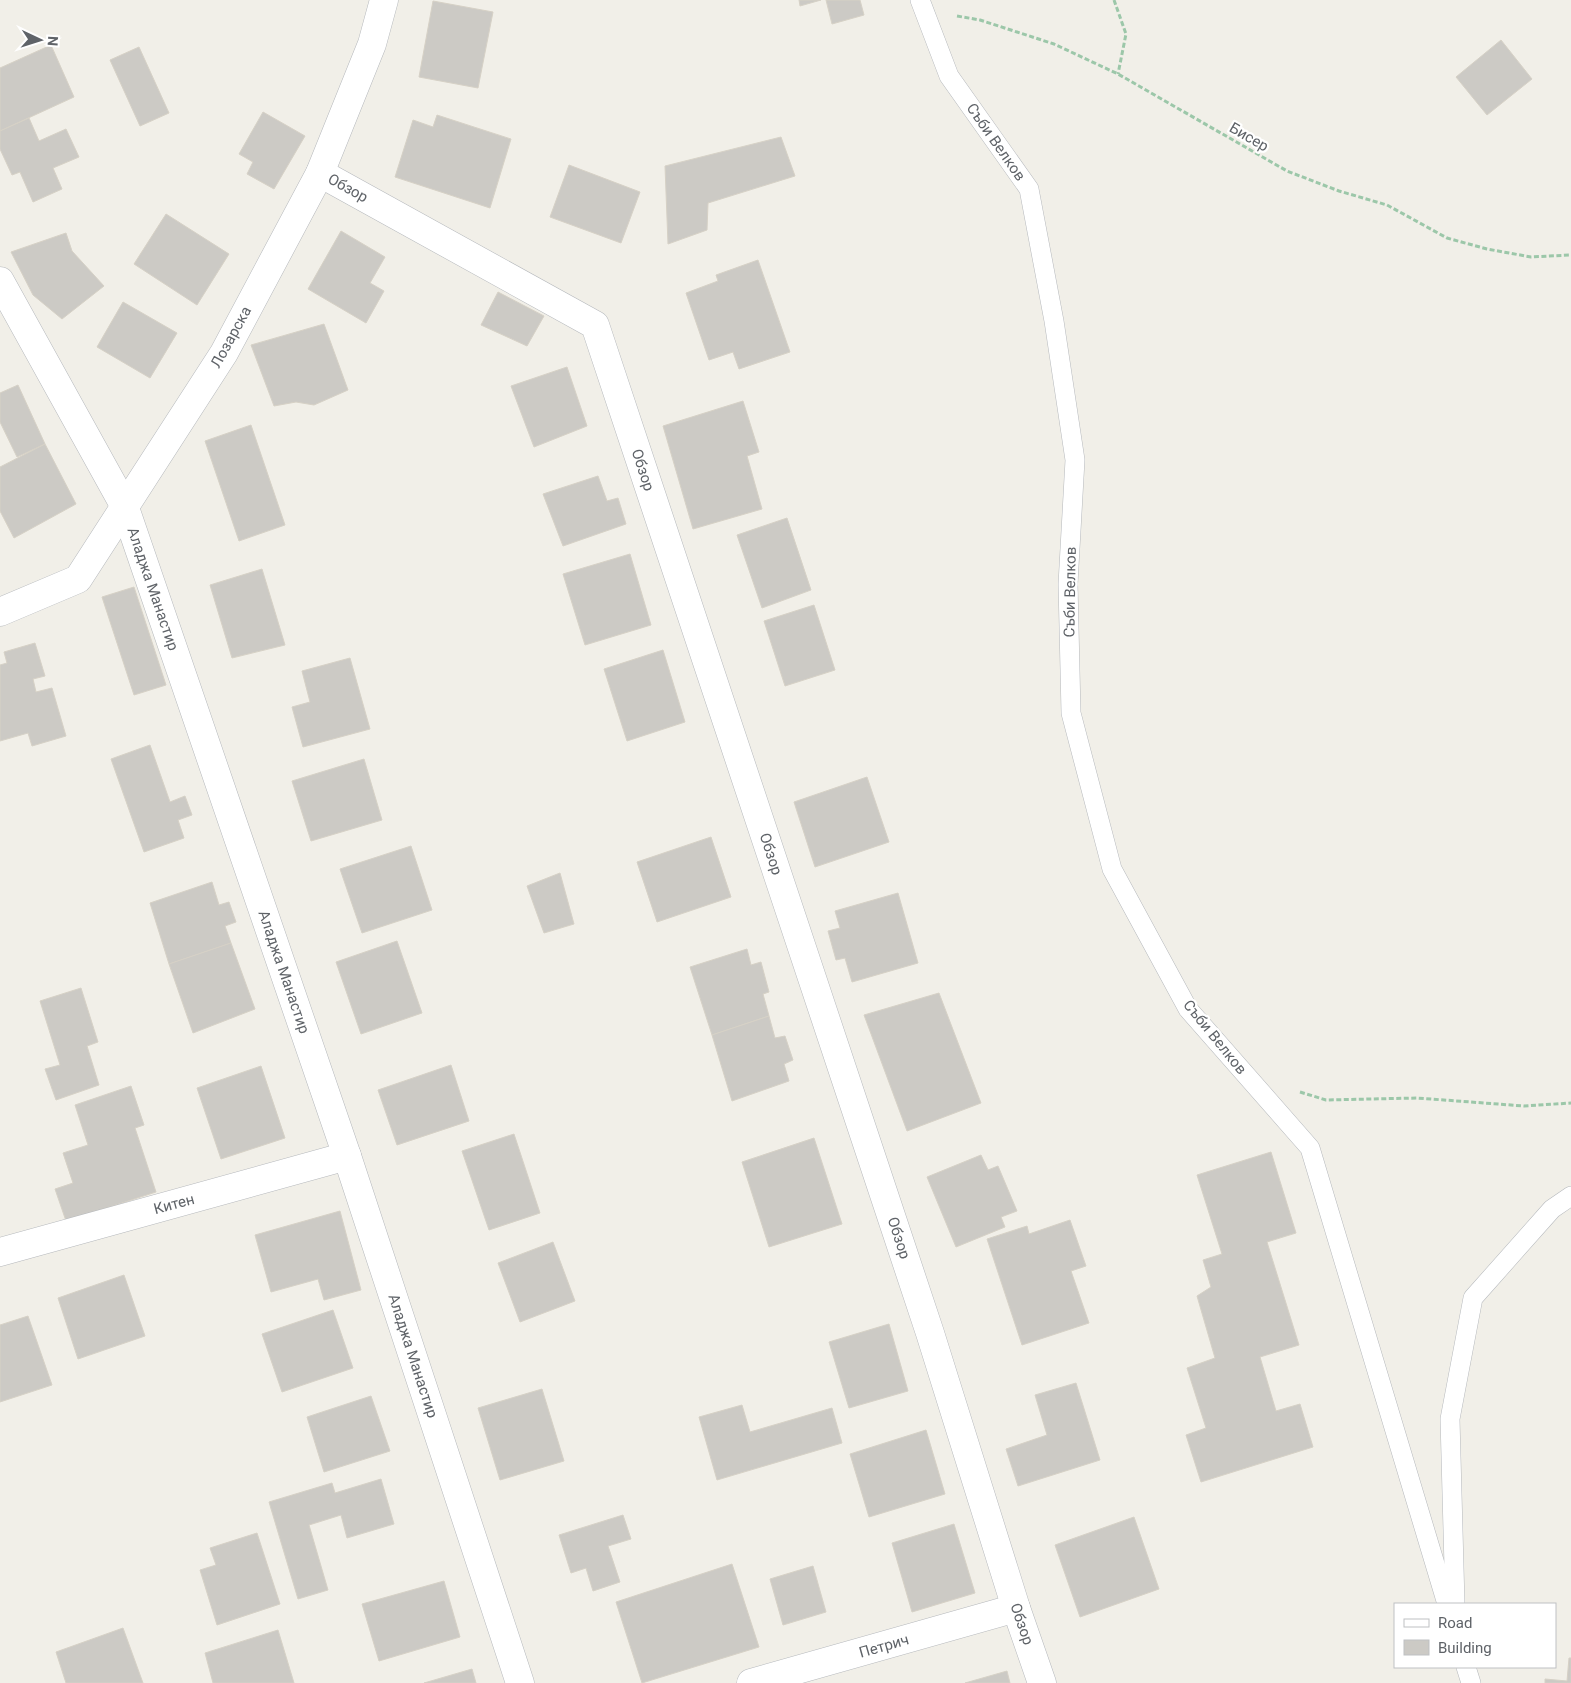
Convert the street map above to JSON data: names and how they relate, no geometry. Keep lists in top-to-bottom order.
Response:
{
  "streets": {
    "street": [
      "Обзор",
      "Лозарска",
      "Аладжа Манастир",
      "Китен",
      "Петрич"
    ],
    "lane": ["Съби Велков"],
    "path": ["Бисер"]
  },
  "crossings": [
    ["Бисер", "Съби Велков"],
    ["Обзор", "Лозарска"],
    ["Обзор", "Петрич"],
    ["Лозарска", "Аладжа Манастир"],
    ["Аладжа Манастир", "Китен"]
  ],
  "legend": ["Road", "Building"],
  "north": "right"
}
